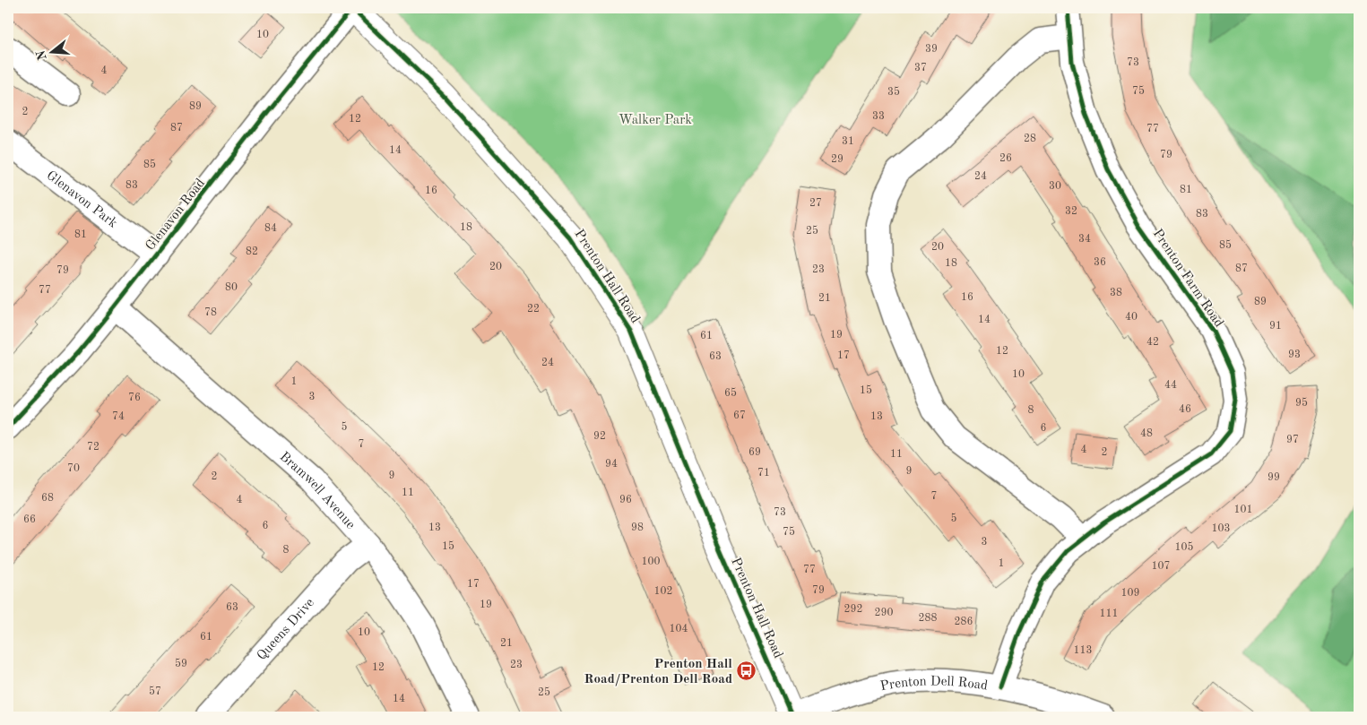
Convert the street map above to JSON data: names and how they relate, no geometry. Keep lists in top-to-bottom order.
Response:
{
  "streets": {
    "street": [
      "Glenavon Park",
      "Glenavon Road",
      "Prenton Hall Road",
      "Prenton Farm Road",
      "Bramwell Avenue",
      "Queens Drive",
      "Prenton Dell Road"
    ]
  },
  "crossings": [
    ["Glenavon Park", "Glenavon Road"],
    ["Glenavon Road", "Prenton Hall Road"],
    ["Glenavon Road", "Bramwell Avenue"],
    ["Prenton Hall Road", "Prenton Dell Road"],
    ["Prenton Farm Road", "Prenton Dell Road"],
    ["Bramwell Avenue", "Queens Drive"]
  ],
  "parks": ["Walker Park"],
  "places": {
    "bus stop": ["Prenton Hall Road/Prenton Dell Road"]
  },
  "house_numbers": [
    "10",
    "39",
    "73",
    "37",
    "4",
    "75",
    "35",
    "89",
    "2",
    "33",
    "12",
    "87",
    "77",
    "28",
    "31",
    "14",
    "79",
    "26",
    "29",
    "85",
    "24",
    "83",
    "30",
    "81",
    "16",
    "27",
    "32",
    "83",
    "18",
    "84",
    "25",
    "81",
    "34",
    "85",
    "20",
    "82",
    "36",
    "18",
    "20",
    "87",
    "23",
    "79",
    "80",
    "77",
    "38",
    "16",
    "21",
    "89",
    "22",
    "78",
    "40",
    "14",
    "91",
    "19",
    "61",
    "42",
    "12",
    "93",
    "17",
    "63",
    "24",
    "10",
    "1",
    "44",
    "15",
    "65",
    "3",
    "76",
    "95",
    "46",
    "8",
    "67",
    "74",
    "13",
    "5",
    "6",
    "48",
    "92",
    "97",
    "7",
    "72",
    "4",
    "69",
    "2",
    "11",
    "94",
    "70",
    "9",
    "71",
    "9",
    "2",
    "99",
    "11",
    "7",
    "68",
    "4",
    "96",
    "101",
    "73",
    "5",
    "66",
    "6",
    "13",
    "98",
    "103",
    "75",
    "3",
    "15",
    "105",
    "8",
    "100",
    "1",
    "107",
    "77",
    "17",
    "79",
    "102",
    "109",
    "19",
    "63",
    "292",
    "290",
    "111",
    "288",
    "286",
    "104",
    "10",
    "61",
    "21",
    "113",
    "59",
    "23",
    "12",
    "57",
    "25",
    "14"
  ],
  "north": "left"
}
